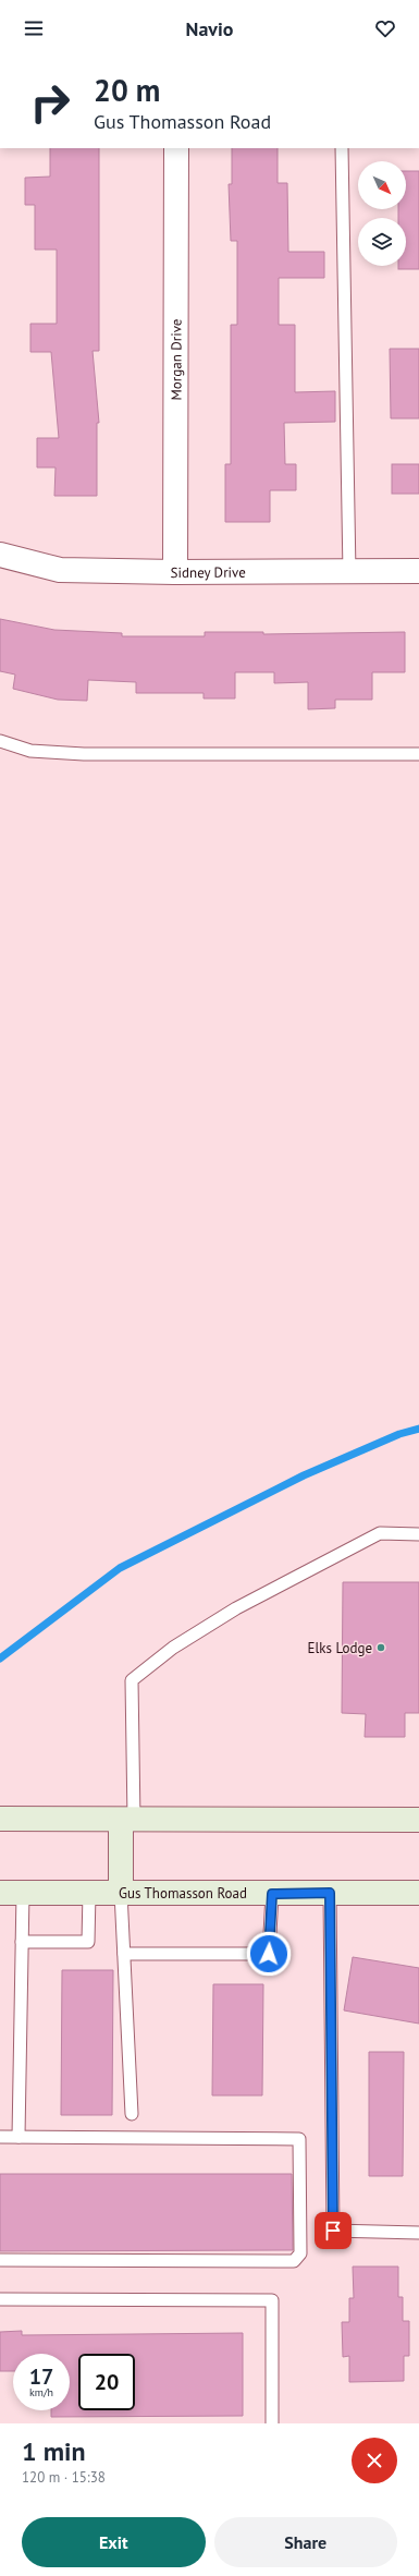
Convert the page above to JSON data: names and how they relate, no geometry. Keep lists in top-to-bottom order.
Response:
{
  "streets": {
    "main road": ["Gus Thomasson Road"],
    "street": ["Morgan Drive", "Sidney Drive"]
  },
  "crossings": [
    ["Morgan Drive", "Sidney Drive"]
  ],
  "places": ["Elks Lodge"],
  "north": "bottom right",
  "page": {
    "header": "Navio",
    "turn": ["20 m", "Gus Thomasson Road"],
    "speed": "17 km/h",
    "limit": "20",
    "heading": ["1 min", "120 m · 15:38"],
    "buttons": ["Exit", "Share"]
  }
}
